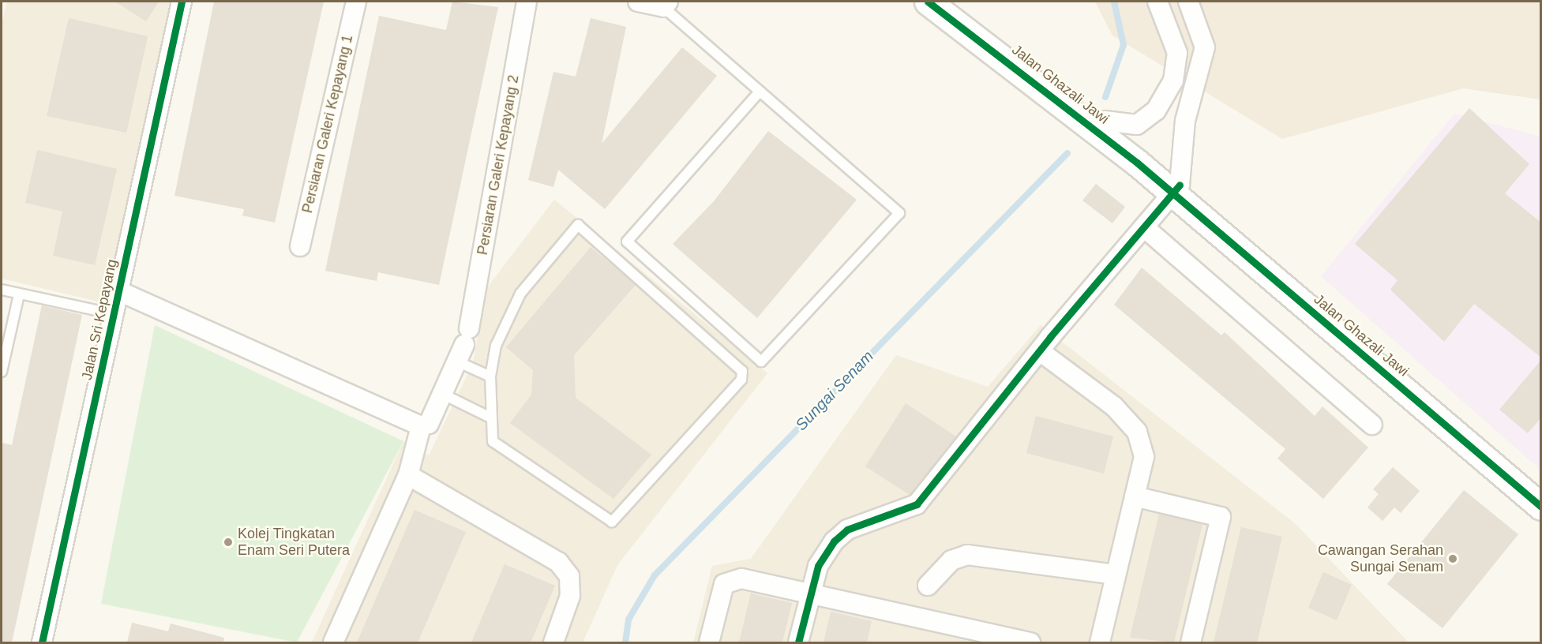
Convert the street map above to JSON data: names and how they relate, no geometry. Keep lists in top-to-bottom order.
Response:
{
  "streets": {
    "street": [
      "Jalan Ghazali Jawi",
      "Persiaran Galeri Kepayang 1",
      "Persiaran Galeri Kepayang 2",
      "Jalan Sri Kepayang"
    ]
  },
  "water": ["Sungai Senam"],
  "places": ["Kolej Tingkatan Enam Seri Putera", "Cawangan Serahan Sungai Senam"]
}
